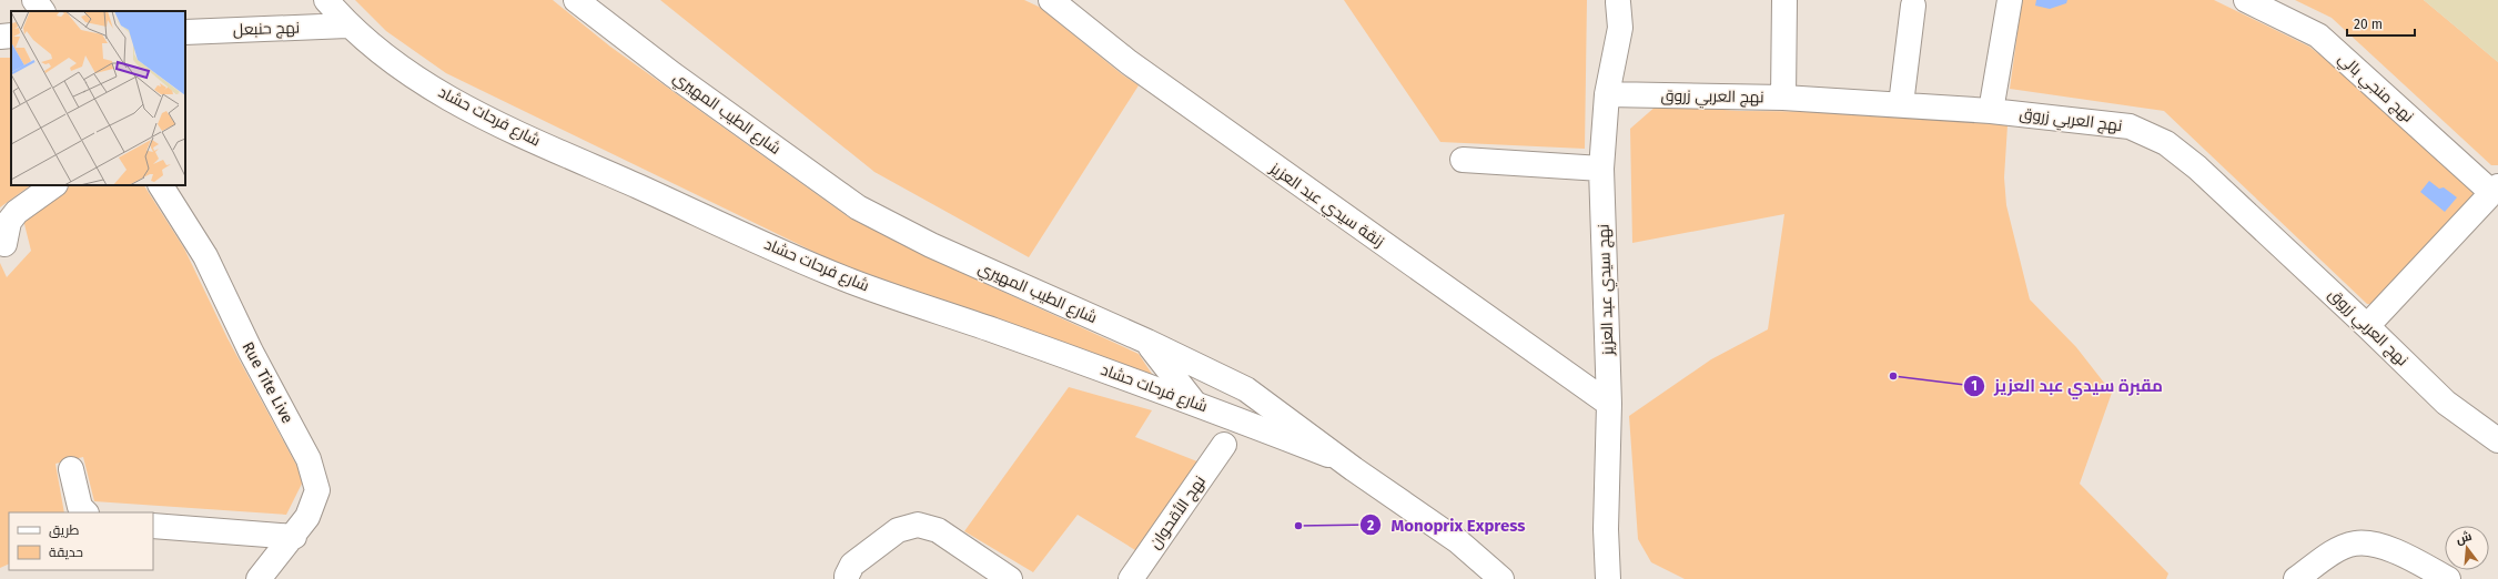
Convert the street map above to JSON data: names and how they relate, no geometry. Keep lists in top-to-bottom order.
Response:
{
  "streets": {
    "street": [
      "نهج حنبعل",
      "نهج منجي بالي",
      "نهج العربي زروق",
      "شارع الطيب المهيري",
      "شارع فرحات حشاد",
      "زنقة سيدي عبد العزيز",
      "نهج سيدي عبد العزيز",
      "Rue Tite Live",
      "نهج الأقحوان"
    ]
  },
  "crossings": [
    ["نهج حنبعل", "شارع فرحات حشاد"],
    ["نهج منجي بالي", "نهج العربي زروق"],
    ["نهج العربي زروق", "نهج سيدي عبد العزيز"],
    ["شارع الطيب المهيري", "شارع فرحات حشاد"],
    ["زنقة سيدي عبد العزيز", "نهج سيدي عبد العزيز"]
  ],
  "places": ["مقبرة سيدي عبد العزيز", "Monoprix Express"],
  "legend": ["طريق", "حديقة"],
  "scale_bar": "20 m",
  "north": "top"
}
